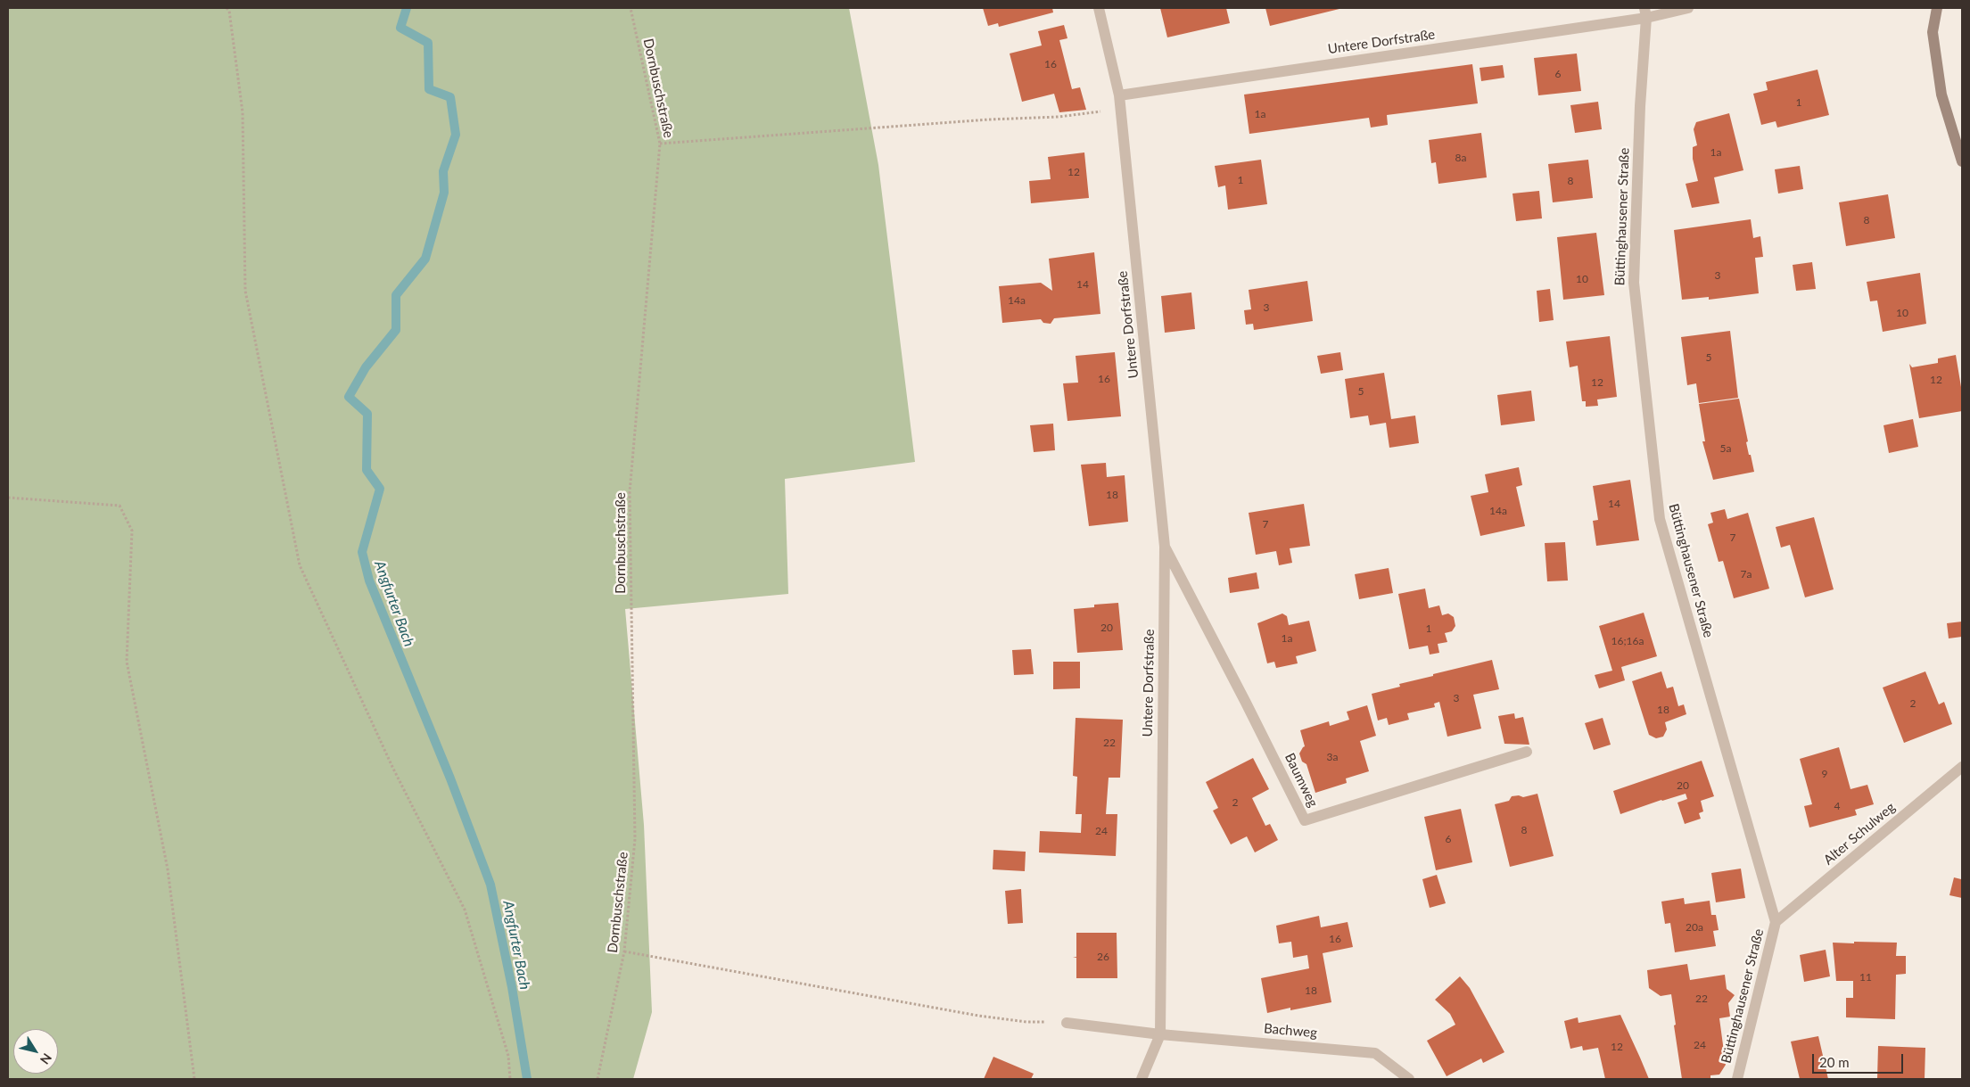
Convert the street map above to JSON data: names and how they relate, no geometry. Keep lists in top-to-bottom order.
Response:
{
  "streets": {
    "street": [
      "Untere Dorfstraße",
      "Büttinghausener Straße",
      "Baumweg",
      "Alter Schulweg",
      "Bachweg"
    ],
    "path": ["Dornbuschstraße"]
  },
  "crossings": [
    ["Untere Dorfstraße", "Büttinghausener Straße"],
    ["Untere Dorfstraße", "Baumweg"],
    ["Untere Dorfstraße", "Bachweg"],
    ["Büttinghausener Straße", "Alter Schulweg"]
  ],
  "water": ["Angfurter Bach"],
  "house_numbers": [
    "16",
    "6",
    "1",
    "1a",
    "1a",
    "8a",
    "12",
    "1",
    "8",
    "8",
    "3",
    "10",
    "14",
    "14a",
    "3",
    "10",
    "5",
    "16",
    "12",
    "12",
    "5",
    "5a",
    "18",
    "14",
    "14a",
    "7",
    "7",
    "7a",
    "20",
    "1",
    "1a",
    "16;16a",
    "3",
    "2",
    "18",
    "22",
    "3a",
    "9",
    "20",
    "2",
    "4",
    "8",
    "24",
    "6",
    "20a",
    "16",
    "26",
    "11",
    "18",
    "22",
    "24",
    "12"
  ],
  "scale_bar": "20 m",
  "north": "bottom right"
}
